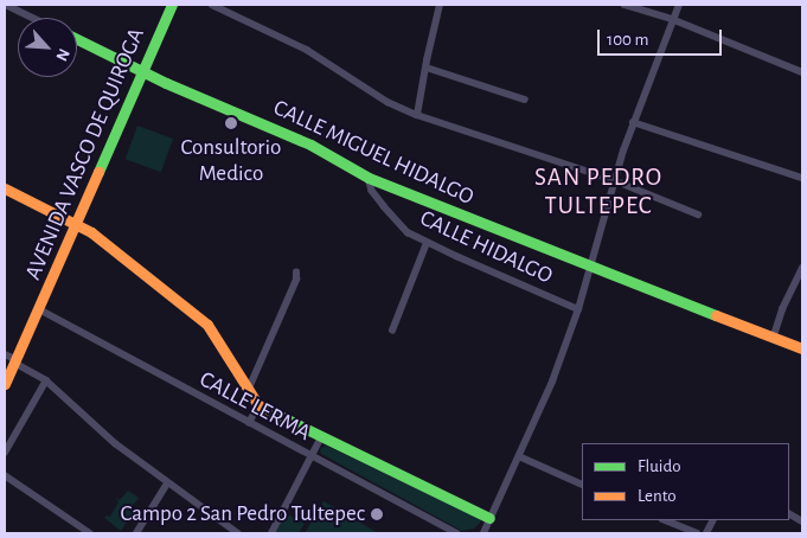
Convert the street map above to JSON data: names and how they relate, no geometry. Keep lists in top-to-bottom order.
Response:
{
  "streets": {
    "street": [
      "CALLE MIGUEL HIDALGO",
      "AVENIDA VASCO DE QUIROGA",
      "CALLE HIDALGO",
      "CALLE LERMA"
    ]
  },
  "crossings": [
    ["CALLE MIGUEL HIDALGO", "AVENIDA VASCO DE QUIROGA"],
    ["CALLE MIGUEL HIDALGO", "CALLE HIDALGO"],
    ["AVENIDA VASCO DE QUIROGA", "CALLE LERMA"]
  ],
  "districts": ["SAN PEDRO TULTEPEC"],
  "places": ["Consultorio Medico", "Campo 2 San Pedro Tultepec"],
  "legend": ["Fluido", "Lento"],
  "scale_bar": "100 m",
  "north": "bottom right"
}
